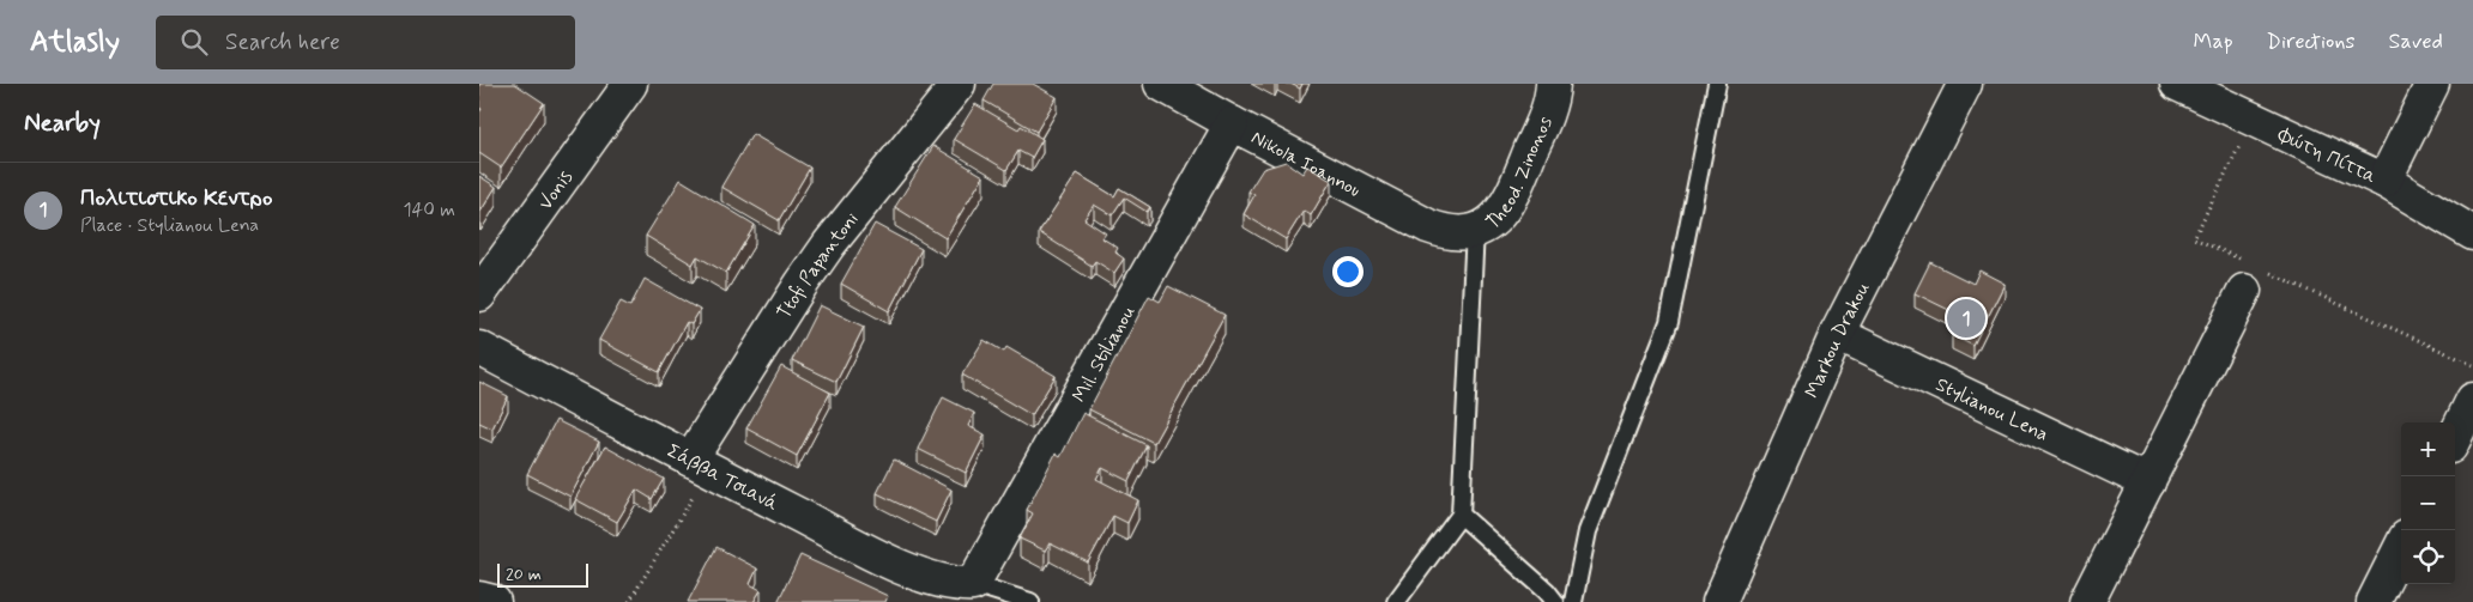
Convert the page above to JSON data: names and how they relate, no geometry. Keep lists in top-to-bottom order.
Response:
{
  "streets": {
    "street": [
      "Φώτη Πίττα",
      "Nikola Ioannou",
      "Theod. Zinonos",
      "Vonis",
      "Ttofi Papantoni",
      "Markou Drakou",
      "Mil. Stilianou",
      "Stylianou Lena",
      "Σάββα Τσιανά"
    ]
  },
  "crossings": [
    ["Nikola Ioannou", "Theod. Zinonos"],
    ["Nikola Ioannou", "Mil. Stilianou"],
    ["Ttofi Papantoni", "Σάββα Τσιανά"],
    ["Markou Drakou", "Stylianou Lena"],
    ["Mil. Stilianou", "Σάββα Τσιανά"]
  ],
  "scale_bar": "20 m",
  "page": {
    "header": "Atlasly",
    "search": "Search here",
    "nav": ["Map", "Directions", "Saved"],
    "heading": "Nearby",
    "list": [
      {
        "mark": "1",
        "name": "Πολιτιστικο Κεντρο",
        "note": "Place · Stylianou Lena",
        "value": "140 m"
      }
    ],
    "pins": "1",
    "map_buttons": ["+", "−"],
    "scale": "20 m"
  }
}
